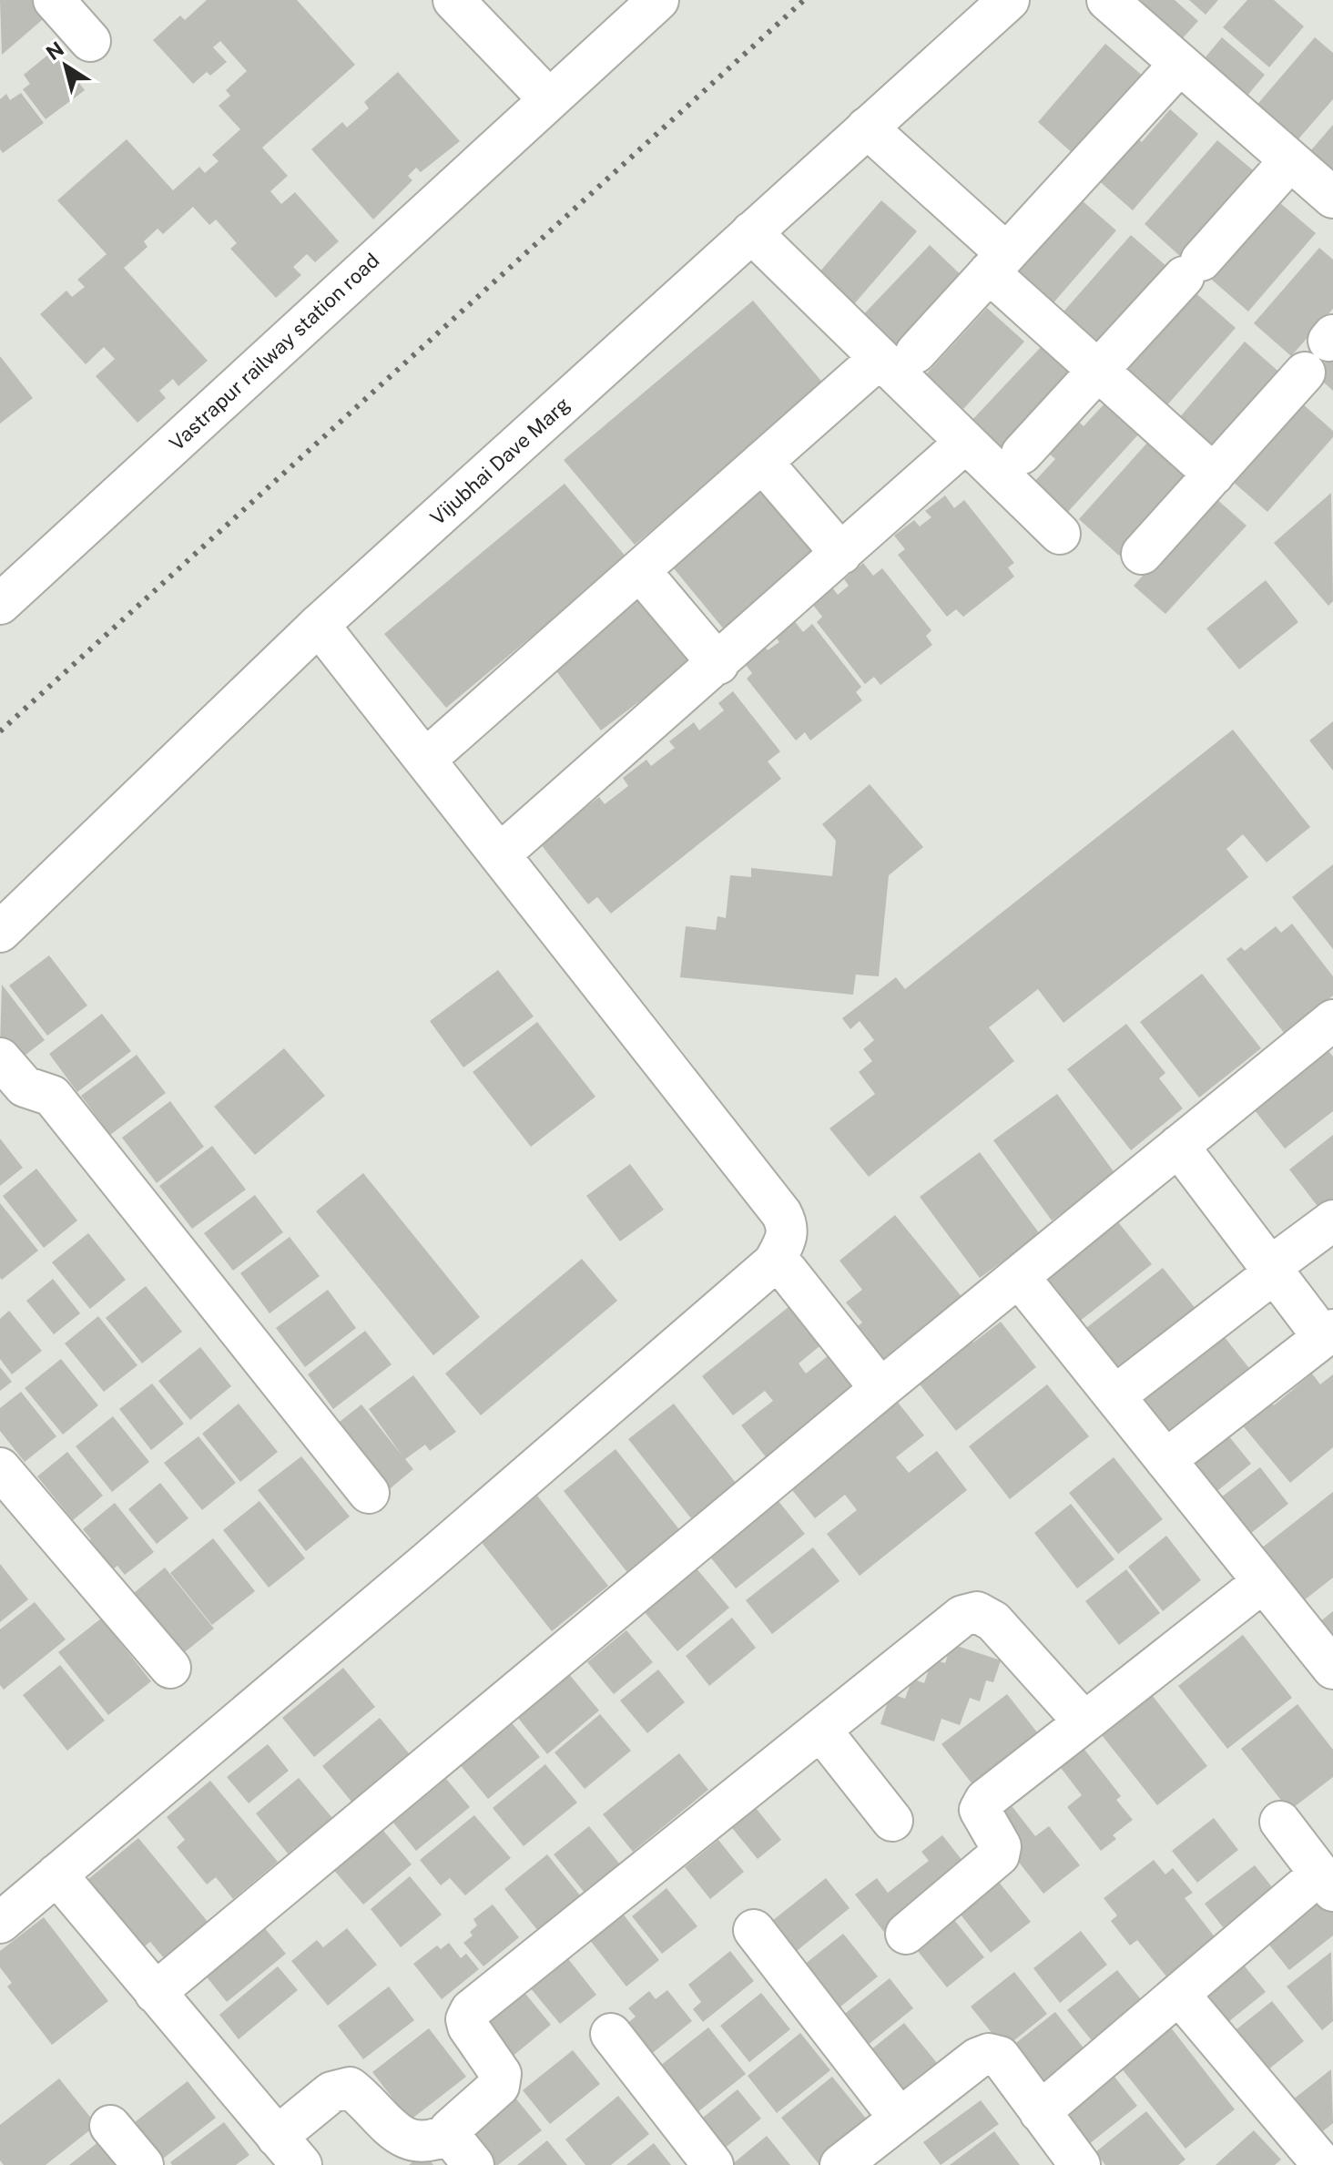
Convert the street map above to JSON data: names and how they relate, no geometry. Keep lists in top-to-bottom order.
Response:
{
  "streets": {
    "street": ["Vastrapur railway station road", "Vijubhai Dave Marg"]
  },
  "north": "top left"
}
